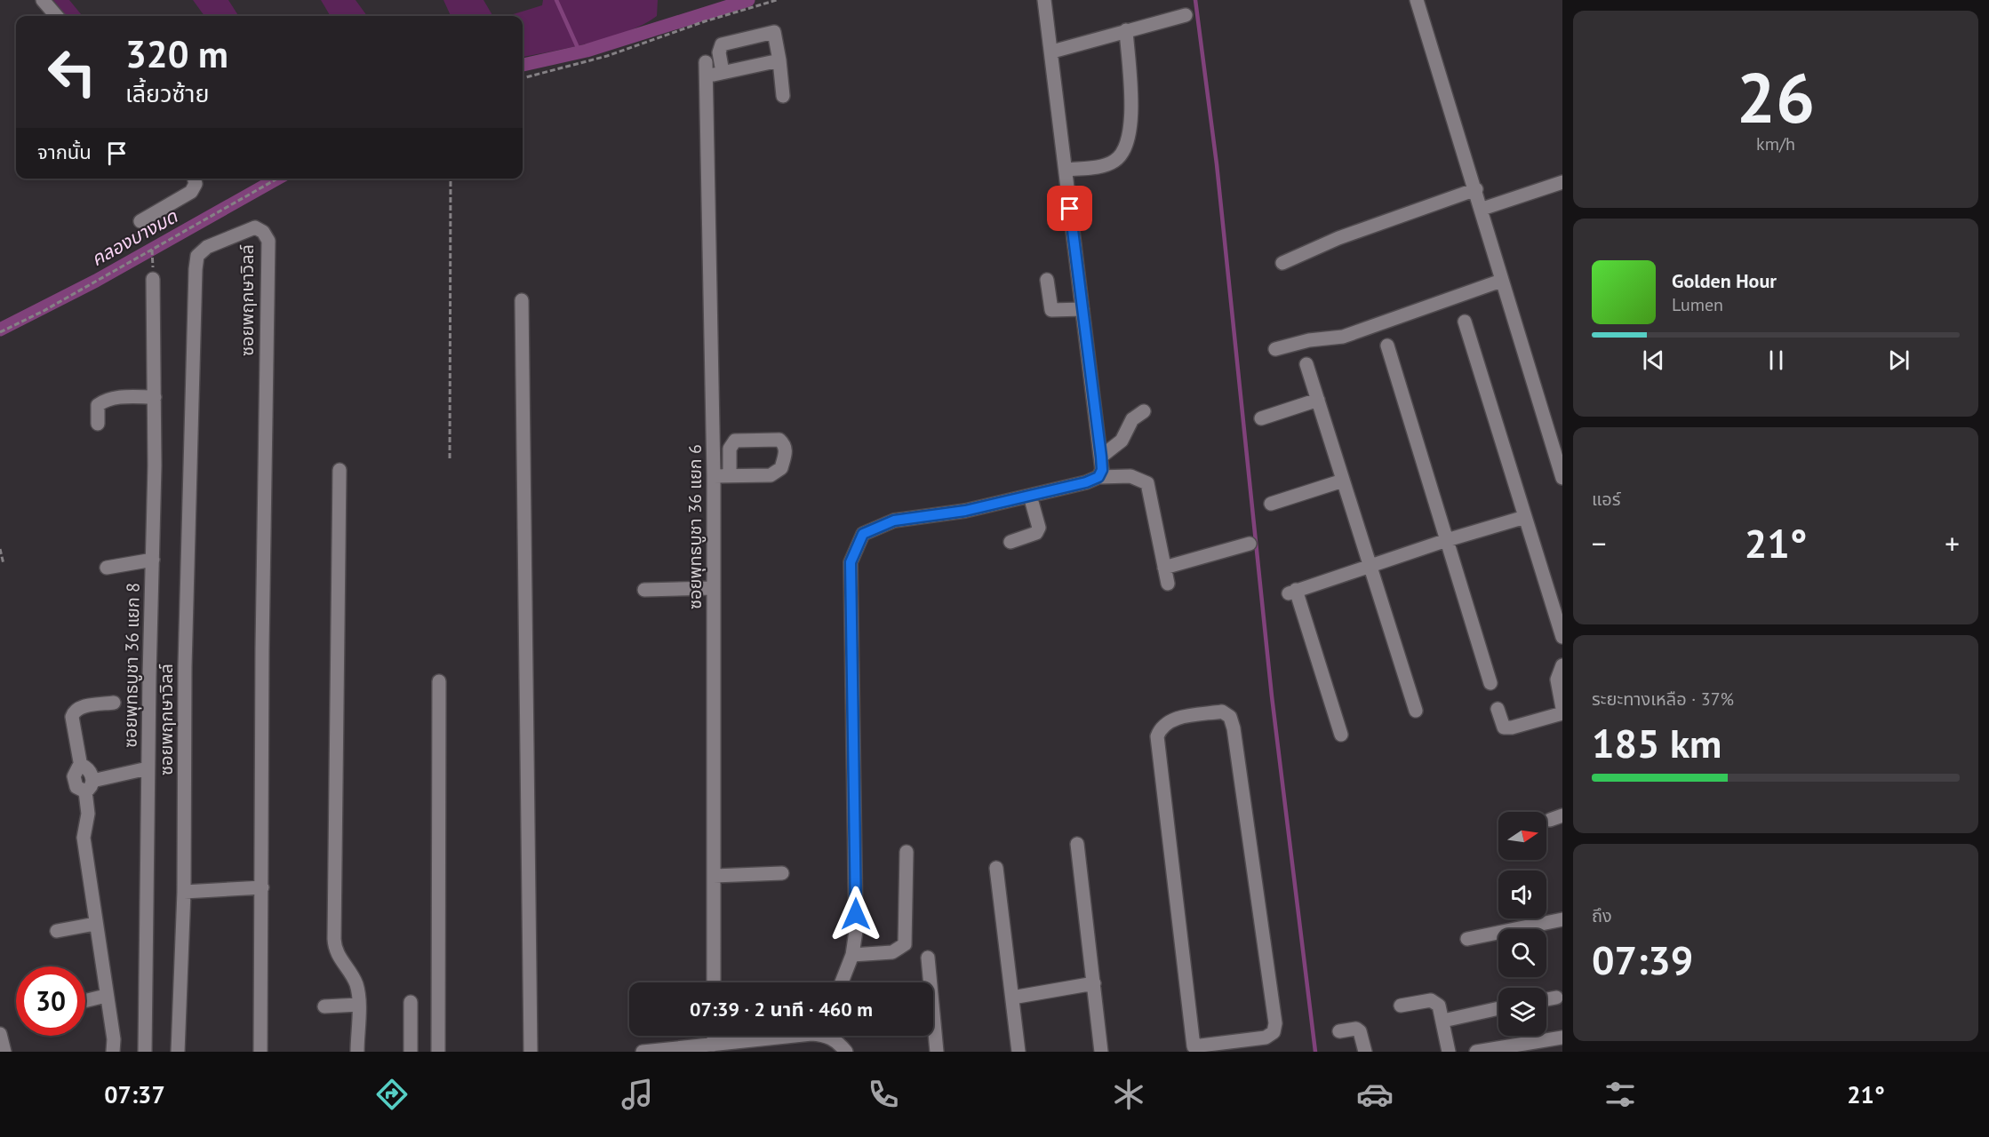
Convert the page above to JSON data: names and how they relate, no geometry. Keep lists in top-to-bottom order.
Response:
{
  "streets": {
    "street": ["ซอยพฤกษาวิลล์", "ซอยพุทธบูชา 36 แยก 6", "ซอยพุทธบูชา 36 แยก 8"]
  },
  "water": ["คลองบางมด"],
  "north": "right",
  "page": {
    "tile": [
      ["26", "km/h"],
      "แอร์",
      ["ระยะทางเหลือ · 37%", "185 km"],
      ["ถึง", "07:39"]
    ],
    "turn": ["320 m", "เลี้ยวซ้าย"],
    "then": "จากนั้น",
    "song": ["Golden Hour", "Lumen"],
    "heat": ["−", "21°", "+"],
    "limit": "30",
    "trip": "07:39 · 2 นาที · 460 m",
    "tabs": ["07:37", "21°"]
  }
}
